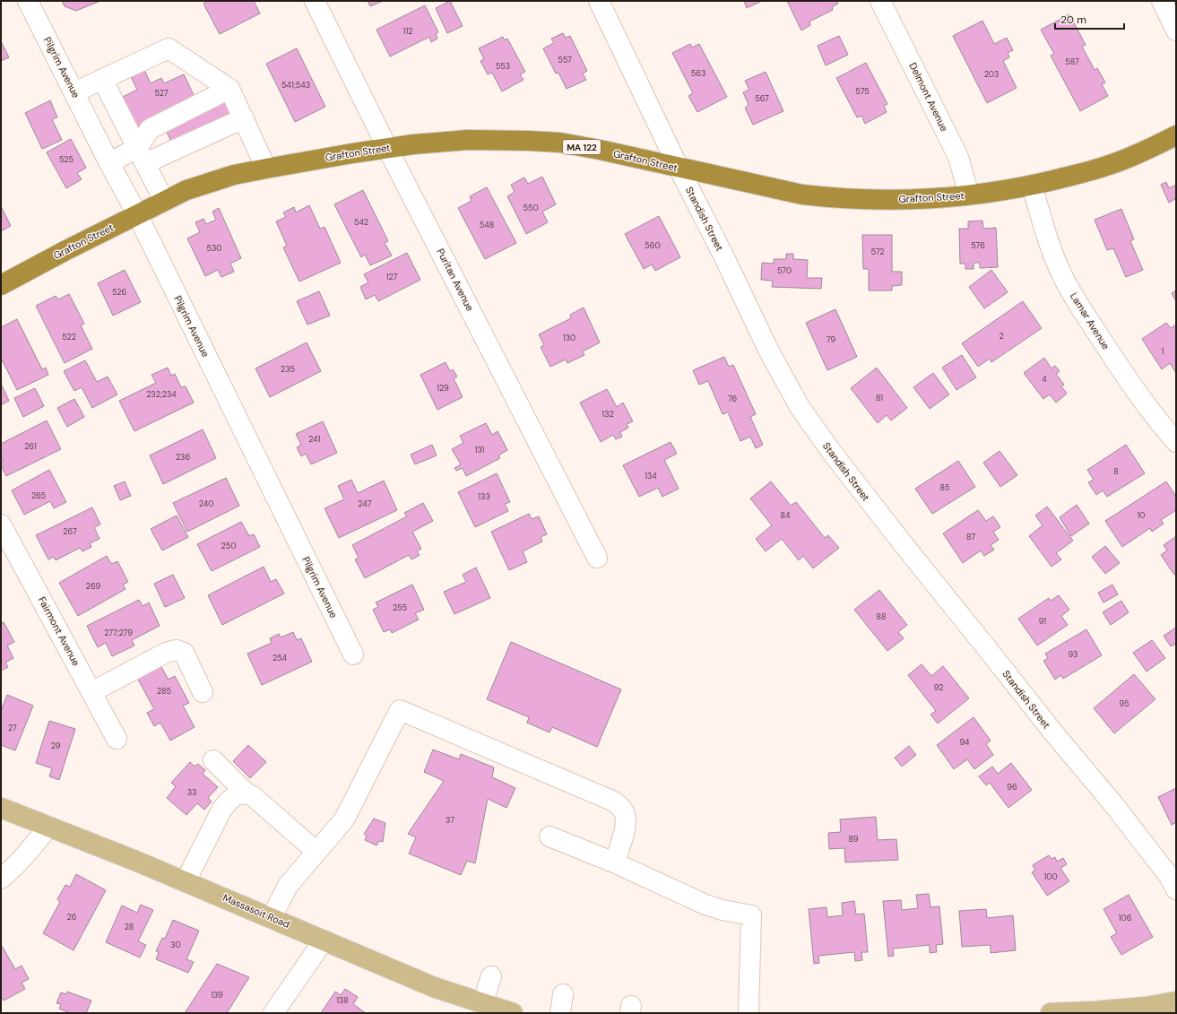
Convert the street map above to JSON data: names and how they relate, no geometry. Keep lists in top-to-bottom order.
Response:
{
  "streets": {
    "highway": ["MA 122", "Grafton Street"],
    "main road": ["Massasoit Road"],
    "street": [
      "Pilgrim Avenue",
      "Delmont Avenue",
      "Standish Street",
      "Puritan Avenue",
      "Lamar Avenue",
      "Fairmont Avenue"
    ]
  },
  "crossings": [
    ["Pilgrim Avenue", "Grafton Street"],
    ["Delmont Avenue", "Grafton Street"],
    ["Grafton Street", "Standish Street"],
    ["Grafton Street", "Puritan Avenue"],
    ["Grafton Street", "Lamar Avenue"]
  ],
  "house_numbers": [
    "112",
    "557",
    "587",
    "553",
    "563",
    "203",
    "541;543",
    "575",
    "527",
    "567",
    "525",
    "550",
    "542",
    "548",
    "560",
    "576",
    "530",
    "572",
    "570",
    "127",
    "526",
    "2",
    "522",
    "130",
    "79",
    "1",
    "235",
    "4",
    "129",
    "232;234",
    "81",
    "76",
    "132",
    "241",
    "261",
    "131",
    "236",
    "8",
    "134",
    "85",
    "265",
    "133",
    "240",
    "247",
    "84",
    "10",
    "267",
    "87",
    "250",
    "269",
    "255",
    "88",
    "91",
    "277;279",
    "93",
    "254",
    "92",
    "285",
    "95",
    "27",
    "94",
    "29",
    "96",
    "33",
    "37",
    "89",
    "100",
    "26",
    "106",
    "28",
    "30",
    "139",
    "138"
  ],
  "scale_bar": "20 m"
}
